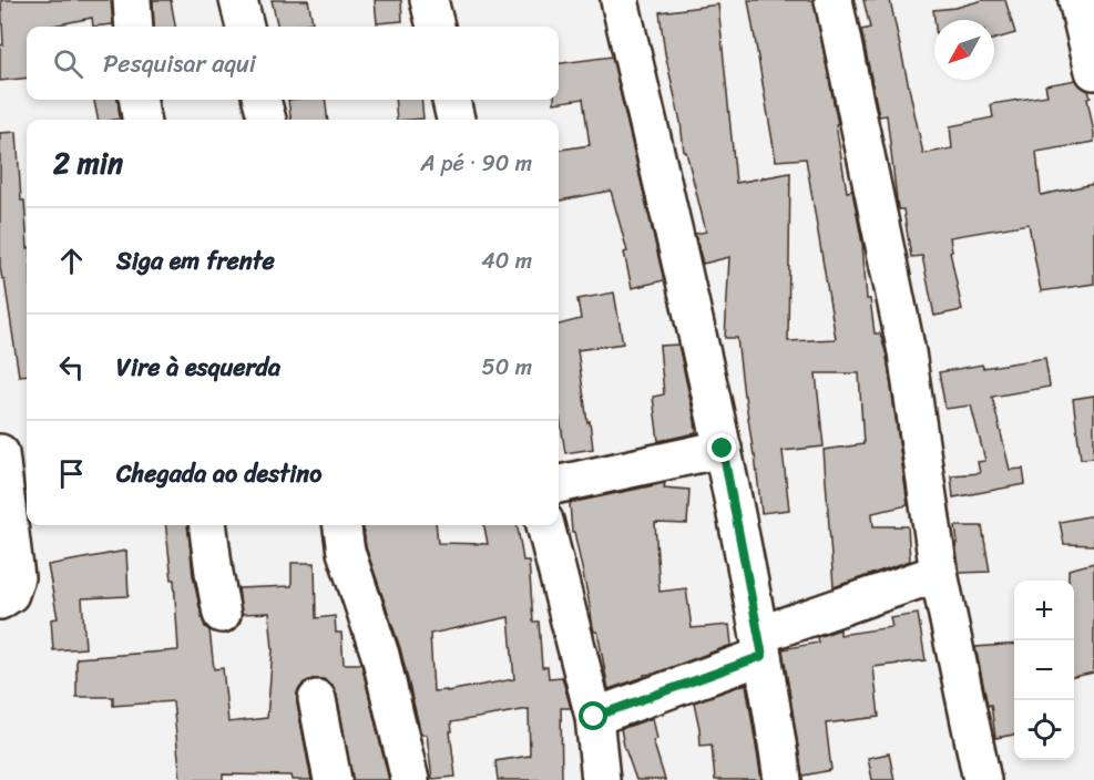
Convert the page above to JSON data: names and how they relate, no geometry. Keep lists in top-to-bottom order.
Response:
{
  "north": "bottom left",
  "page": {
    "search": "Pesquisar aqui",
    "heading": ["2 min", "A pé · 90 m"],
    "list": [
      ["Siga em frente", "40 m"],
      ["Vire à esquerda", "50 m"],
      "Chegada ao destino"
    ],
    "map_buttons": ["+", "−"]
  }
}
